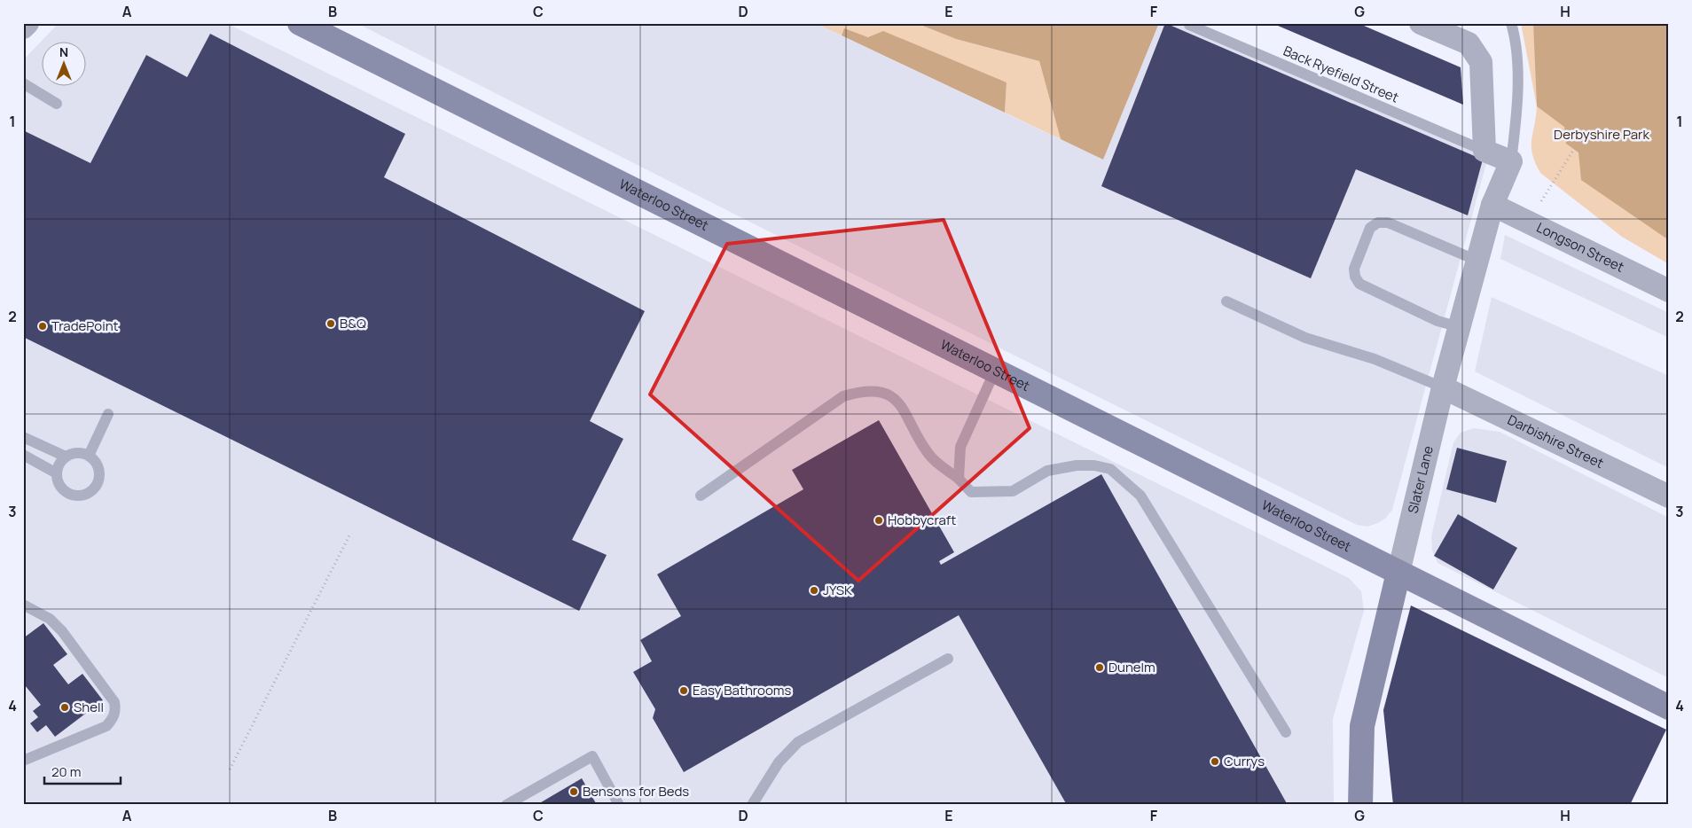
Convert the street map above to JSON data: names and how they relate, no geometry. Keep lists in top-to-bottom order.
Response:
{
  "streets": {
    "street": [
      "Waterloo Street",
      "Longson Street",
      "Darbishire Street",
      "Slater Lane"
    ],
    "lane": ["Back Ryefield Street"]
  },
  "crossings": [
    ["Waterloo Street", "Slater Lane"],
    ["Longson Street", "Slater Lane"],
    ["Darbishire Street", "Slater Lane"]
  ],
  "parks": ["Derbyshire Park"],
  "places": [
    "B&Q",
    "TradePoint",
    "Hobbycraft",
    "JYSK",
    "Dunelm",
    "Easy Bathrooms",
    "Shell",
    "Currys",
    "Bensons for Beds"
  ],
  "scale_bar": "20 m",
  "north": "top",
  "grid": {
    "columns": [
      "A",
      "B",
      "C",
      "D",
      "E",
      "F",
      "G",
      "H"
    ],
    "rows": [
      "1",
      "2",
      "3",
      "4"
    ]
  }
}
